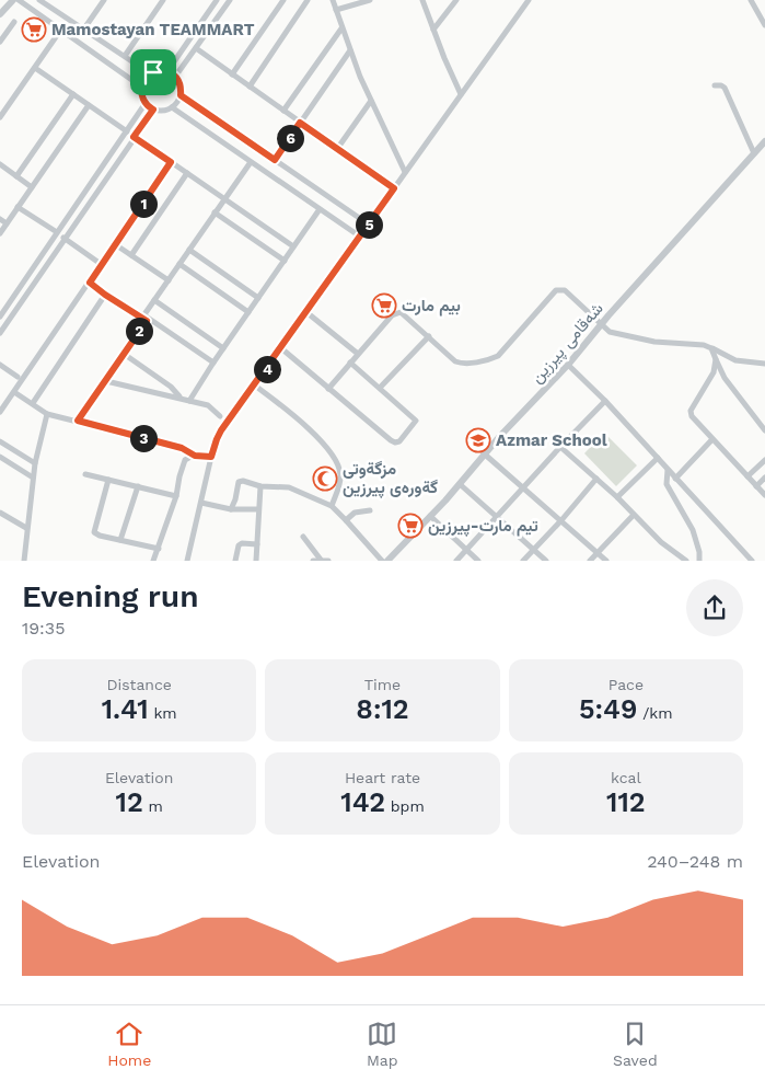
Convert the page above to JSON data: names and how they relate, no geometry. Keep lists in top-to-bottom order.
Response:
{
  "streets": {
    "street": ["شەقامی پیرزین"]
  },
  "places": {
    "supermarket": ["Mamostayan TEAMMART", "بیم مارت", "تیم مارت-پیرزین"],
    "school or university": ["Azmar School"],
    "mosque": ["مزگةوتی گةورەی پیرزین"]
  },
  "page": {
    "pins": [
      "6",
      "1",
      "5",
      "2",
      "4",
      "3"
    ],
    "heading": ["Evening run", "19:35"],
    "stats": [
      ["Distance", "1.41 km"],
      ["Time", "8:12"],
      ["Pace", "5:49 /km"],
      ["Elevation", "12 m"],
      ["Heart rate", "142 bpm"],
      ["kcal", "112"]
    ],
    "chart": ["Elevation", "240–248 m"],
    "tabs": ["Home", "Map", "Saved"]
  }
}
